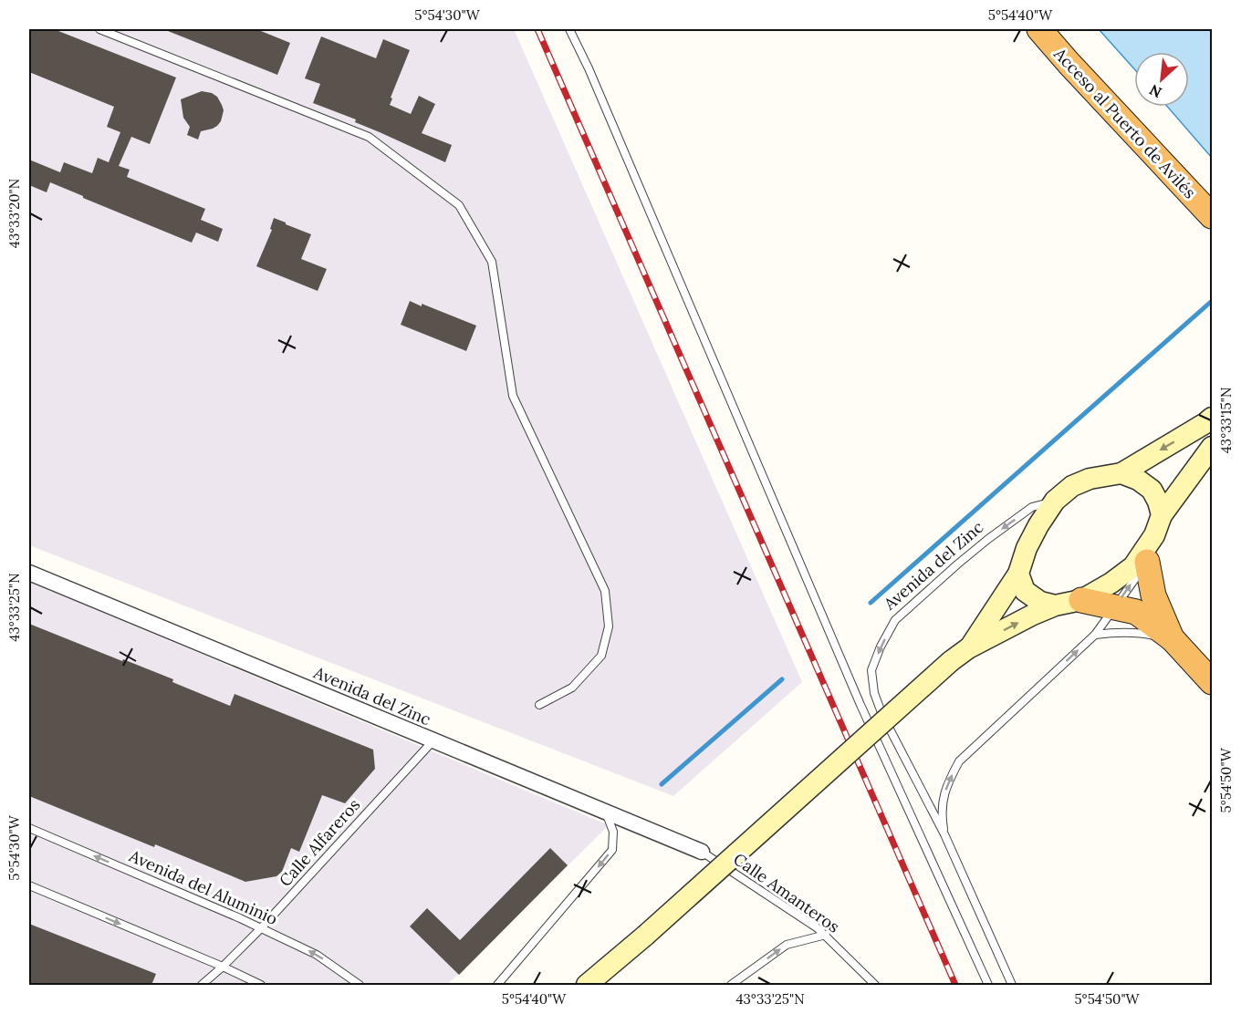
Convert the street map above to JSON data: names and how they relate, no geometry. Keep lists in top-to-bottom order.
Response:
{
  "streets": {
    "highway": ["Acceso al Puerto de Avilés"],
    "street": ["Avenida del Zinc"],
    "lane": ["Calle Alfareros", "Avenida del Aluminio", "Calle Amanteros"]
  },
  "crossings": [
    ["Avenida del Zinc", "Calle Alfareros"],
    ["Avenida del Zinc", "Calle Amanteros"],
    ["Calle Alfareros", "Avenida del Aluminio"]
  ],
  "north": "bottom left",
  "coordinates": [
    "5°54'30\"W",
    "5°54'40\"W",
    "43°33'20\"N",
    "43°33'15\"N",
    "43°33'25\"N",
    "5°54'50\"W"
  ]
}
